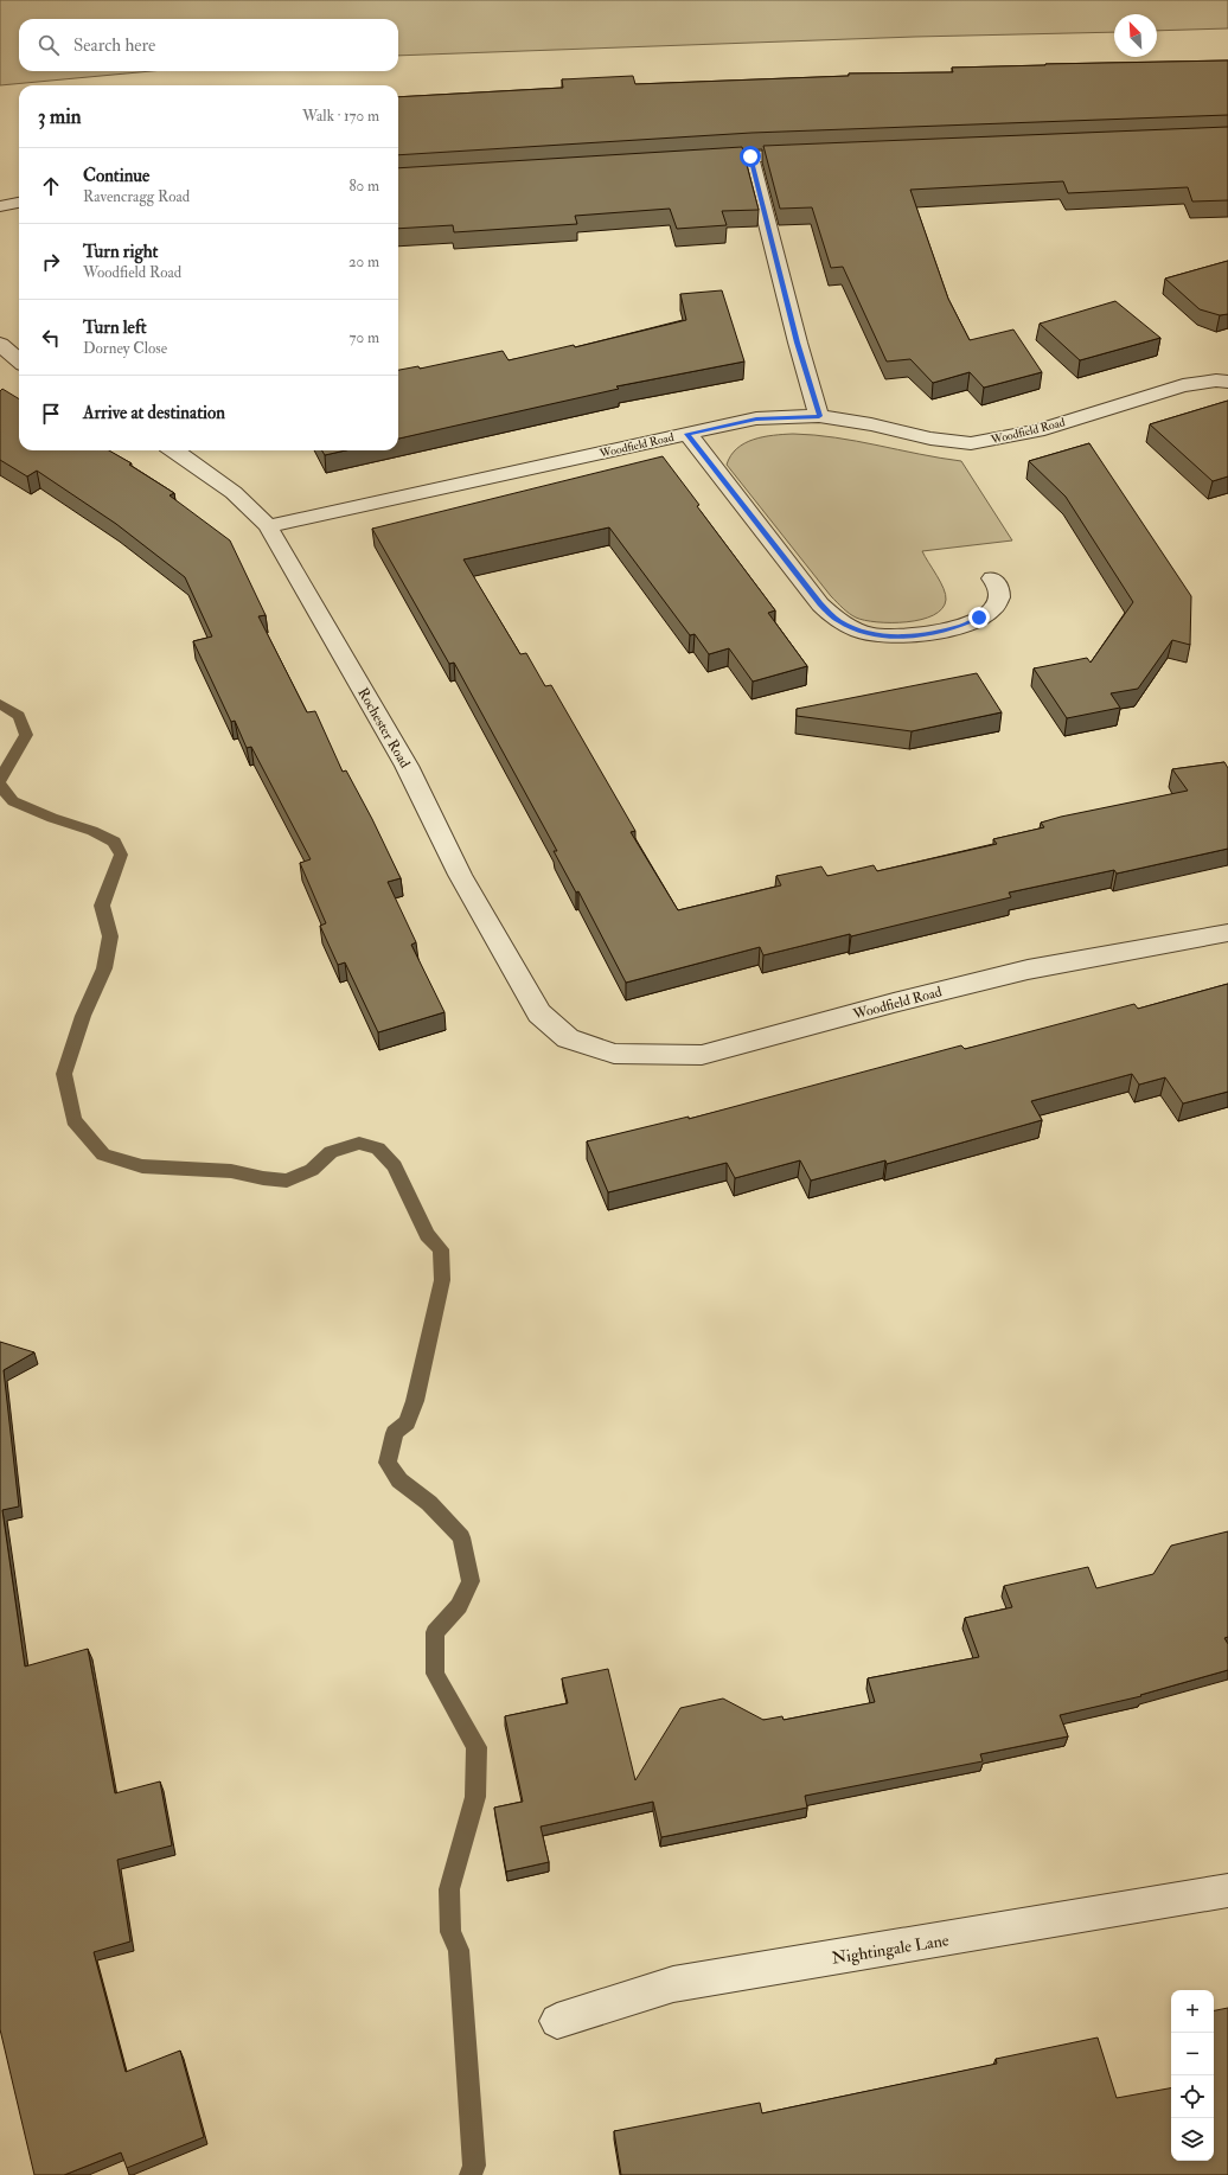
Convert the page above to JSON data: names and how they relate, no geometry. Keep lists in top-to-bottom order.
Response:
{
  "streets": {
    "street": ["Woodfield Road", "Rochester Road", "Nightingale Lane"]
  },
  "crossings": [
    ["Woodfield Road", "Rochester Road"]
  ],
  "north": "top left",
  "page": {
    "search": "Search here",
    "heading": ["3 min", "Walk · 170 m"],
    "list": [
      ["Continue", "Ravencragg Road", "80 m"],
      ["Turn right", "Woodfield Road", "20 m"],
      ["Turn left", "Dorney Close", "70 m"],
      "Arrive at destination"
    ],
    "map_buttons": ["+", "−"]
  }
}
